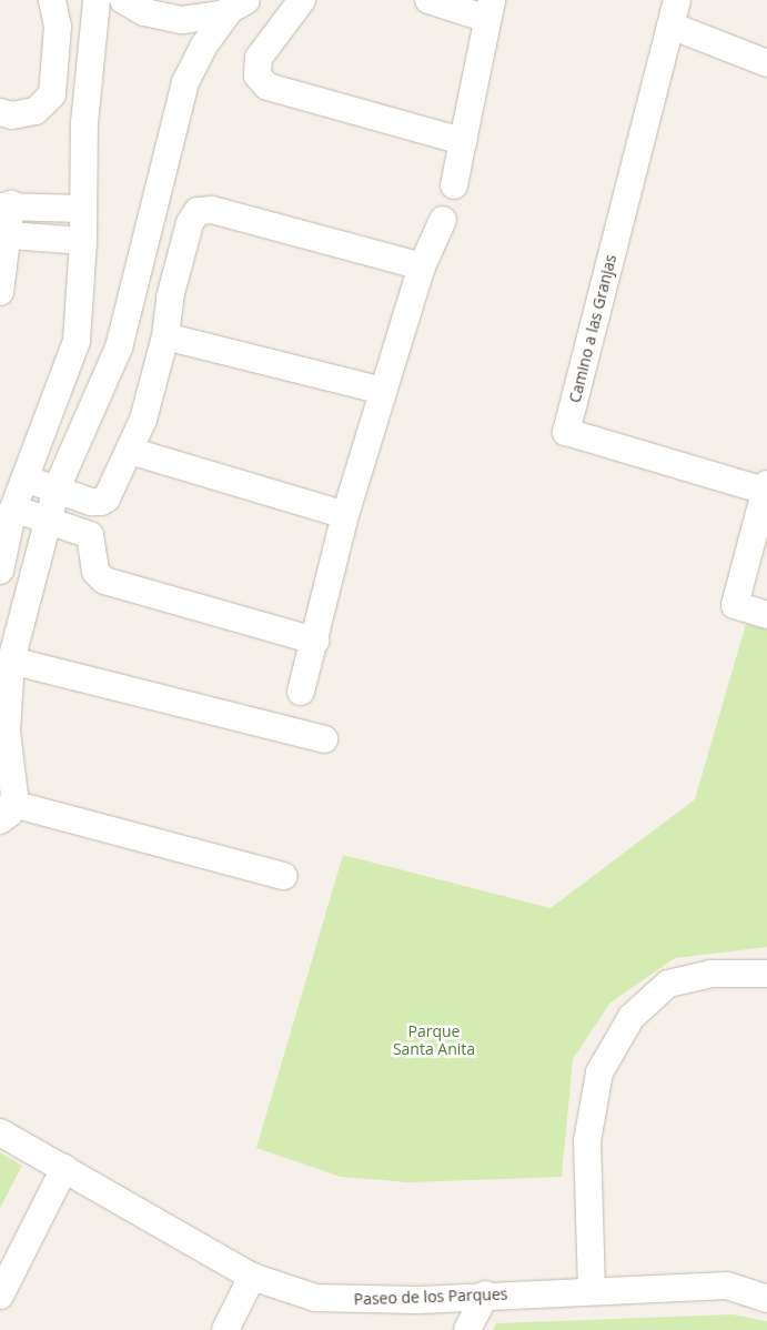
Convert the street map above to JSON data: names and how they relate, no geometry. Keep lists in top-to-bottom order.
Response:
{
  "streets": {
    "street": ["Camino a las Granjas", "Paseo de los Parques"]
  },
  "parks": ["Parque Santa Anita"]
}
